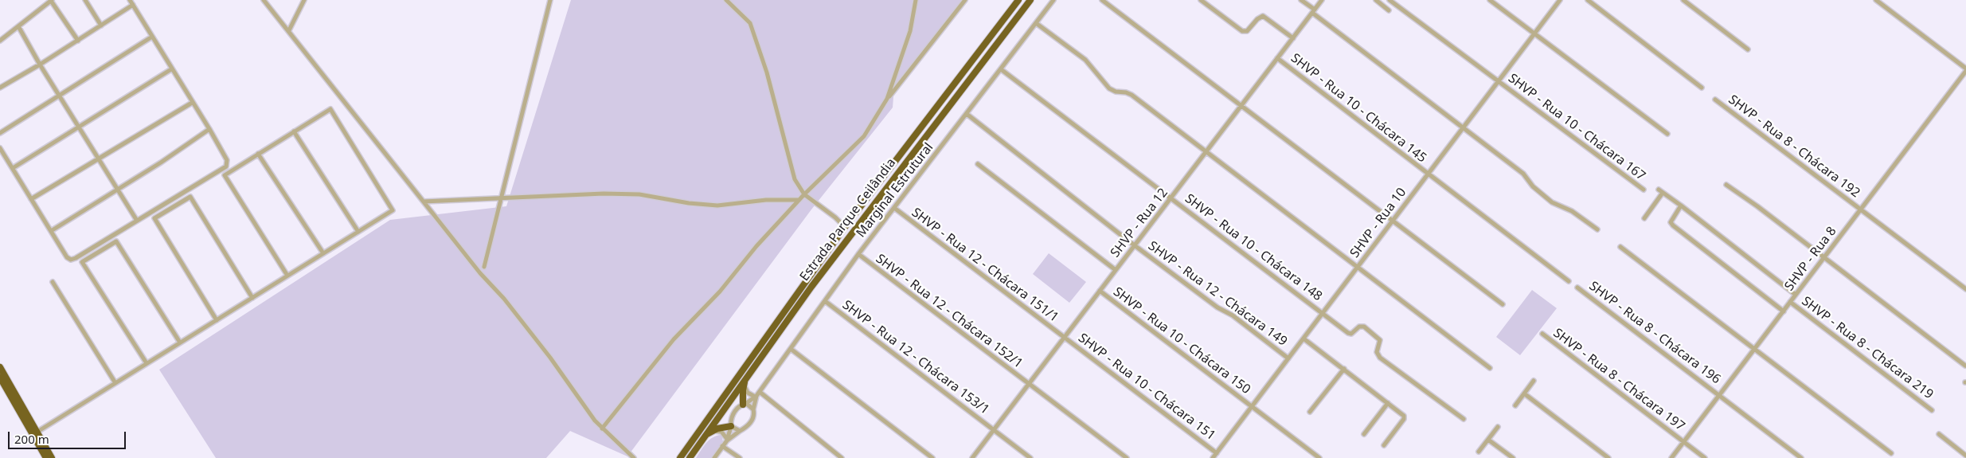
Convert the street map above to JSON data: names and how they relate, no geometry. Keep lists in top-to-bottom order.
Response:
{
  "streets": {
    "highway": ["Estrada Parque Ceilândia"],
    "street": [
      "SHVP - Rua 10 - Chácara 145",
      "SHVP - Rua 10 - Chácara 167",
      "SHVP - Rua 8 - Chácara 192",
      "Marginal Estrutural",
      "SHVP - Rua 12",
      "SHVP - Rua 10",
      "SHVP - Rua 10 - Chácara 148",
      "SHVP - Rua 8",
      "SHVP - Rua 12 - Chácara 151/1",
      "SHVP - Rua 12 - Chácara 149",
      "SHVP - Rua 12 - Chácara 152/1",
      "SHVP - Rua 8 - Chácara 196",
      "SHVP - Rua 10 - Chácara 150",
      "SHVP - Rua 8 - Chácara 219",
      "SHVP - Rua 12 - Chácara 153/1",
      "SHVP - Rua 8 - Chácara 197",
      "SHVP - Rua 10 - Chácara 151"
    ]
  },
  "crossings": [
    ["SHVP - Rua 10 - Chácara 145", "SHVP - Rua 12"],
    ["SHVP - Rua 10 - Chácara 145", "SHVP - Rua 10"],
    ["SHVP - Rua 10 - Chácara 167", "SHVP - Rua 10"],
    ["SHVP - Rua 8 - Chácara 192", "SHVP - Rua 8"],
    ["Marginal Estrutural", "SHVP - Rua 10 - Chácara 148"],
    ["Marginal Estrutural", "SHVP - Rua 12 - Chácara 151/1"],
    ["Marginal Estrutural", "SHVP - Rua 12 - Chácara 149"],
    ["Marginal Estrutural", "SHVP - Rua 12 - Chácara 152/1"],
    ["Marginal Estrutural", "SHVP - Rua 12 - Chácara 153/1"],
    ["SHVP - Rua 12", "SHVP - Rua 10 - Chácara 148"],
    ["SHVP - Rua 12", "SHVP - Rua 12 - Chácara 151/1"],
    ["SHVP - Rua 12", "SHVP - Rua 12 - Chácara 149"],
    ["SHVP - Rua 12", "SHVP - Rua 12 - Chácara 152/1"],
    ["SHVP - Rua 12", "SHVP - Rua 10 - Chácara 150"],
    ["SHVP - Rua 12", "SHVP - Rua 12 - Chácara 153/1"],
    ["SHVP - Rua 12", "SHVP - Rua 10 - Chácara 151"],
    ["SHVP - Rua 10", "SHVP - Rua 10 - Chácara 148"],
    ["SHVP - Rua 10", "SHVP - Rua 12 - Chácara 149"],
    ["SHVP - Rua 10", "SHVP - Rua 10 - Chácara 150"],
    ["SHVP - Rua 10", "SHVP - Rua 10 - Chácara 151"],
    ["SHVP - Rua 8", "SHVP - Rua 8 - Chácara 196"],
    ["SHVP - Rua 8", "SHVP - Rua 8 - Chácara 219"],
    ["SHVP - Rua 8", "SHVP - Rua 8 - Chácara 197"],
    ["SHVP - Rua 12 - Chácara 151/1", "SHVP - Rua 10 - Chácara 151"]
  ],
  "scale_bar": "200 m"
}
